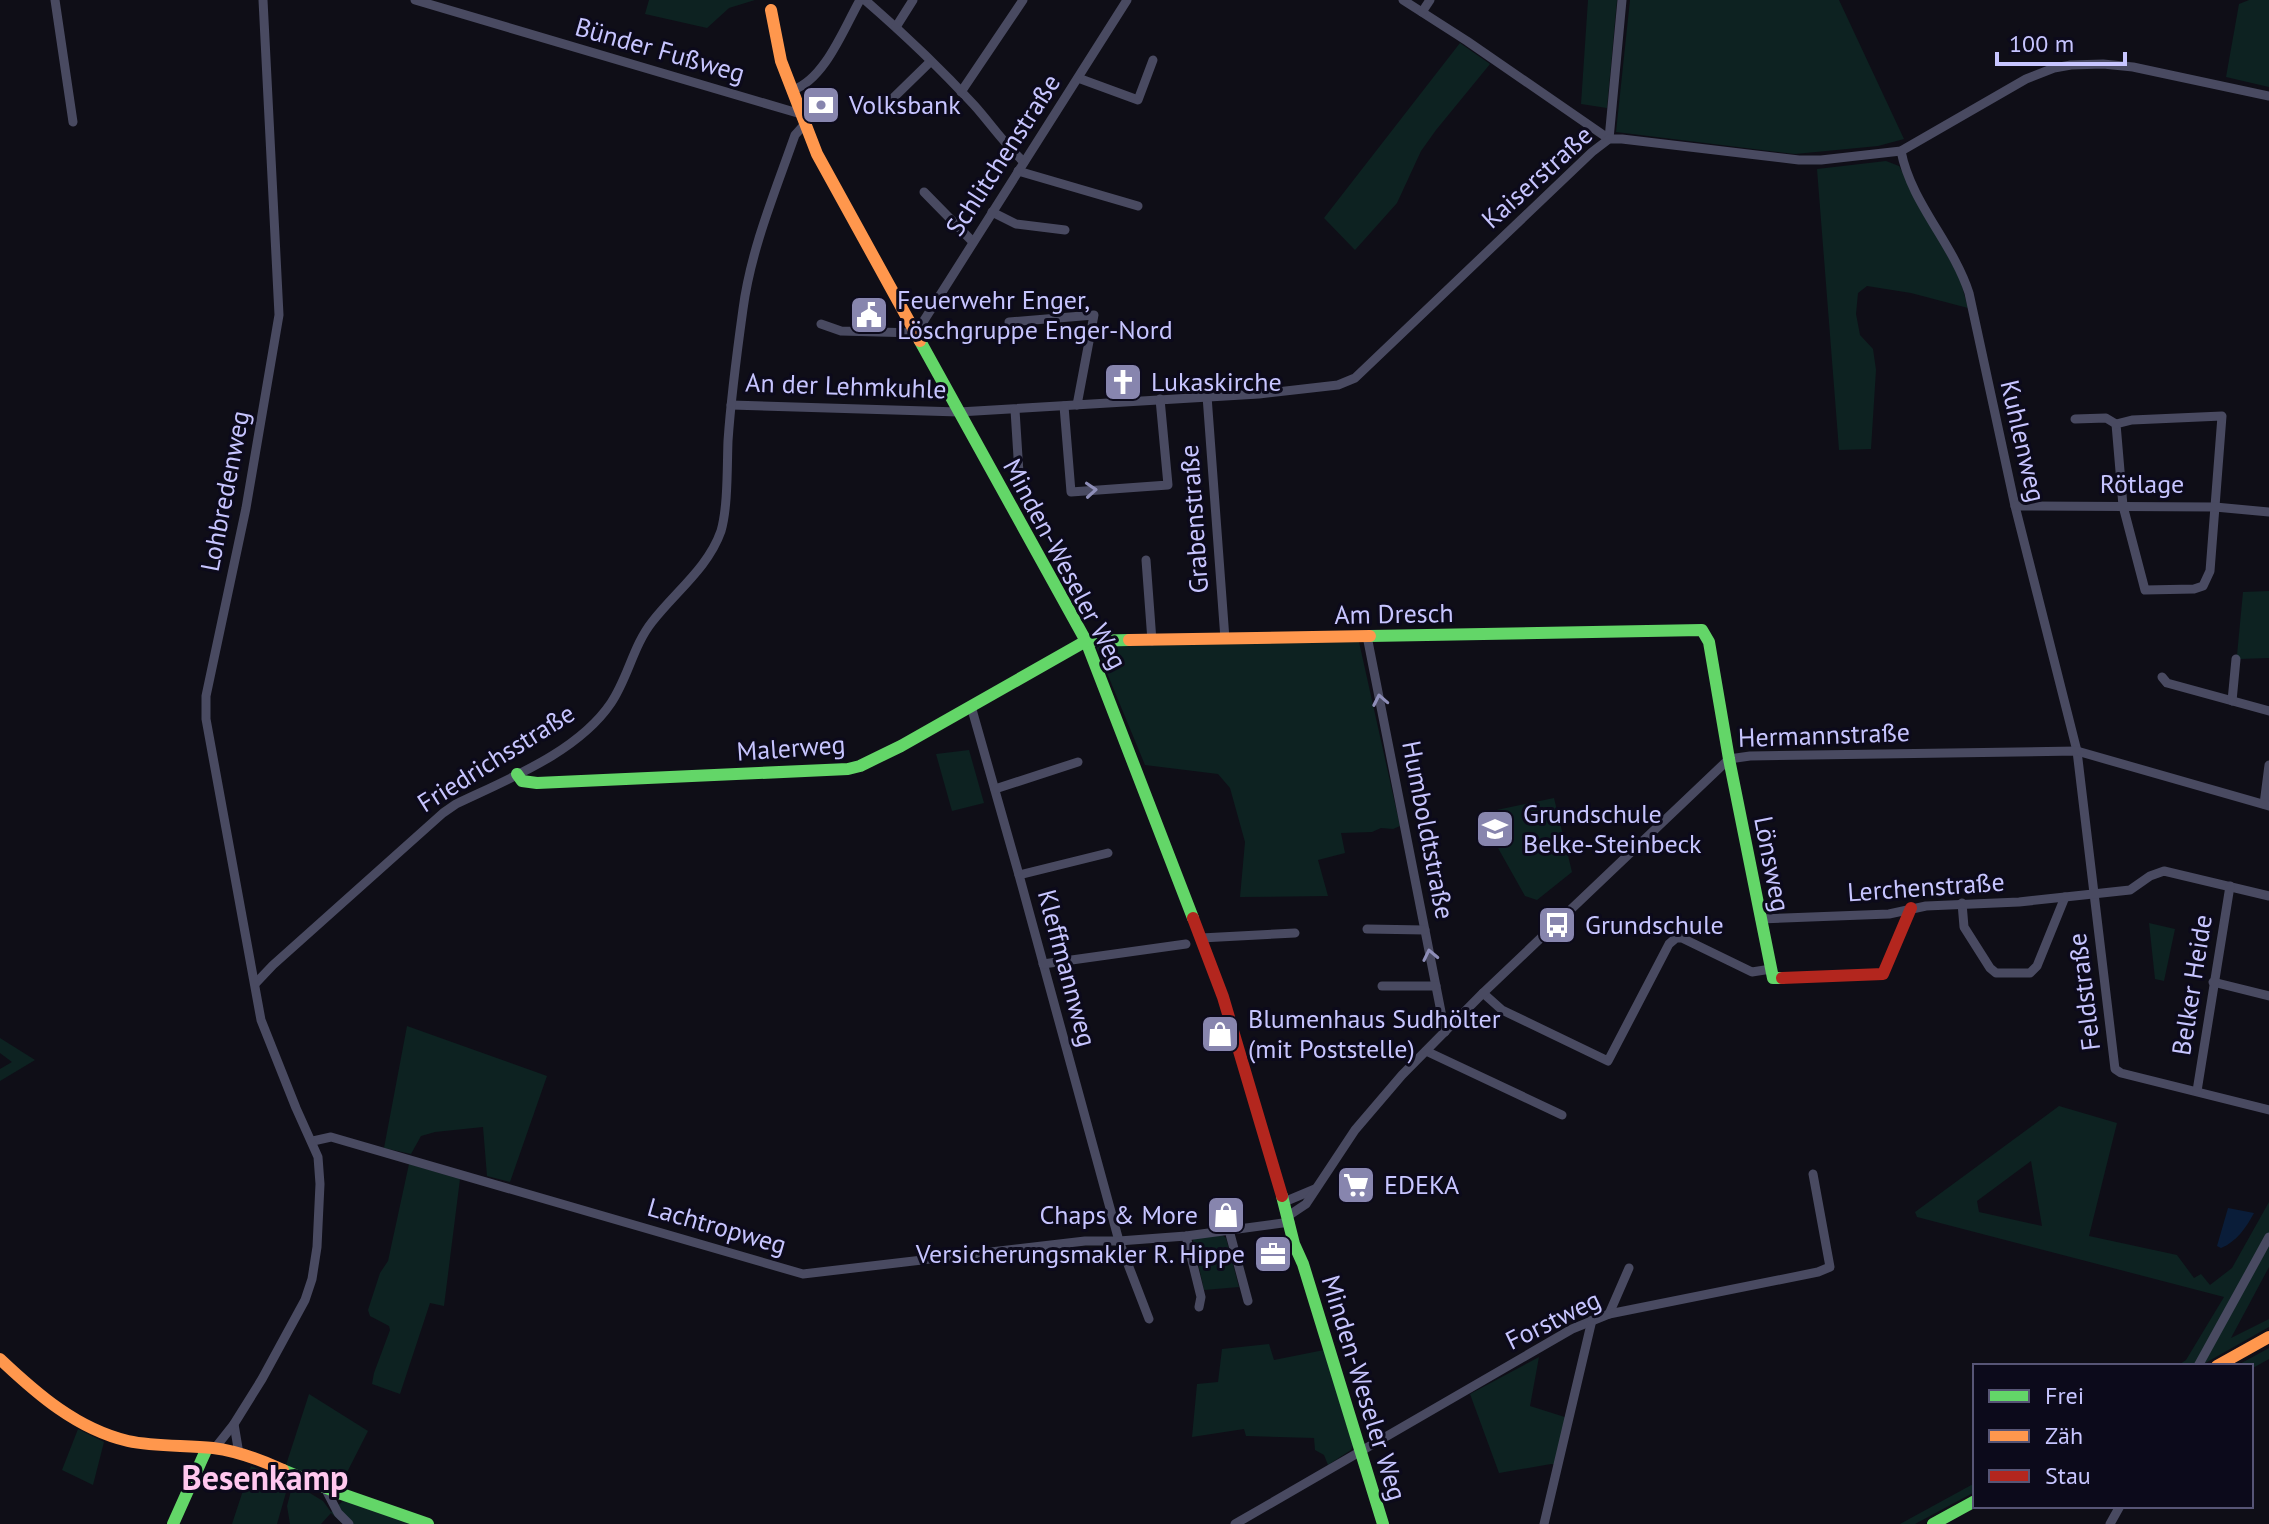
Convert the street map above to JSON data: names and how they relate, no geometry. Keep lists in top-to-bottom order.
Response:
{
  "streets": {
    "street": [
      "Bünder Fußweg",
      "Schlitchenstraße",
      "Kaiserstraße",
      "An der Lehmkuhle",
      "Kuhlenweg",
      "Rötlage",
      "Lohbredenweg",
      "Grabenstraße",
      "Minden-Weseler Weg",
      "Am Dresch",
      "Hermannstraße",
      "Malerweg",
      "Friedrichsstraße",
      "Humboldtstraße",
      "Lönsweg",
      "Lerchenstraße",
      "Kleffmannweg",
      "Belker Heide",
      "Feldstraße",
      "Lachtropweg",
      "Forstweg"
    ]
  },
  "crossings": [
    ["Bünder Fußweg", "Minden-Weseler Weg"],
    ["Bünder Fußweg", "Friedrichsstraße"],
    ["Schlitchenstraße", "Minden-Weseler Weg"],
    ["Kaiserstraße", "An der Lehmkuhle"],
    ["Kaiserstraße", "Kuhlenweg"],
    ["Kaiserstraße", "Grabenstraße"],
    ["Kaiserstraße", "Minden-Weseler Weg"],
    ["An der Lehmkuhle", "Minden-Weseler Weg"],
    ["An der Lehmkuhle", "Friedrichsstraße"],
    ["Kuhlenweg", "Rötlage"],
    ["Kuhlenweg", "Hermannstraße"],
    ["Kuhlenweg", "Feldstraße"],
    ["Lohbredenweg", "Friedrichsstraße"],
    ["Grabenstraße", "Am Dresch"],
    ["Minden-Weseler Weg", "Am Dresch"],
    ["Minden-Weseler Weg", "Hermannstraße"],
    ["Minden-Weseler Weg", "Malerweg"],
    ["Minden-Weseler Weg", "Friedrichsstraße"],
    ["Minden-Weseler Weg", "Lachtropweg"],
    ["Minden-Weseler Weg", "Forstweg"],
    ["Am Dresch", "Malerweg"],
    ["Am Dresch", "Humboldtstraße"],
    ["Am Dresch", "Lönsweg"],
    ["Hermannstraße", "Humboldtstraße"],
    ["Hermannstraße", "Lönsweg"],
    ["Hermannstraße", "Feldstraße"],
    ["Hermannstraße", "Lachtropweg"],
    ["Malerweg", "Friedrichsstraße"],
    ["Malerweg", "Kleffmannweg"],
    ["Lönsweg", "Lerchenstraße"],
    ["Lerchenstraße", "Belker Heide"],
    ["Lerchenstraße", "Feldstraße"],
    ["Kleffmannweg", "Lachtropweg"],
    ["Belker Heide", "Feldstraße"]
  ],
  "one_way": ["Humboldtstraße"],
  "districts": ["Besenkamp"],
  "places": {
    "bank": ["Volksbank"],
    "public building": ["Feuerwehr Enger, Löschgruppe Enger-Nord"],
    "church": ["Lukaskirche"],
    "school or university": ["Grundschule Belke-Steinbeck"],
    "bus stop": ["Grundschule"],
    "shop": ["Blumenhaus Sudhölter (mit Poststelle)", "Chaps & More"],
    "supermarket": ["EDEKA"],
    "office": ["Versicherungsmakler R. Hippe"]
  },
  "legend": ["Frei", "Zäh", "Stau"],
  "scale_bar": "100 m"
}
